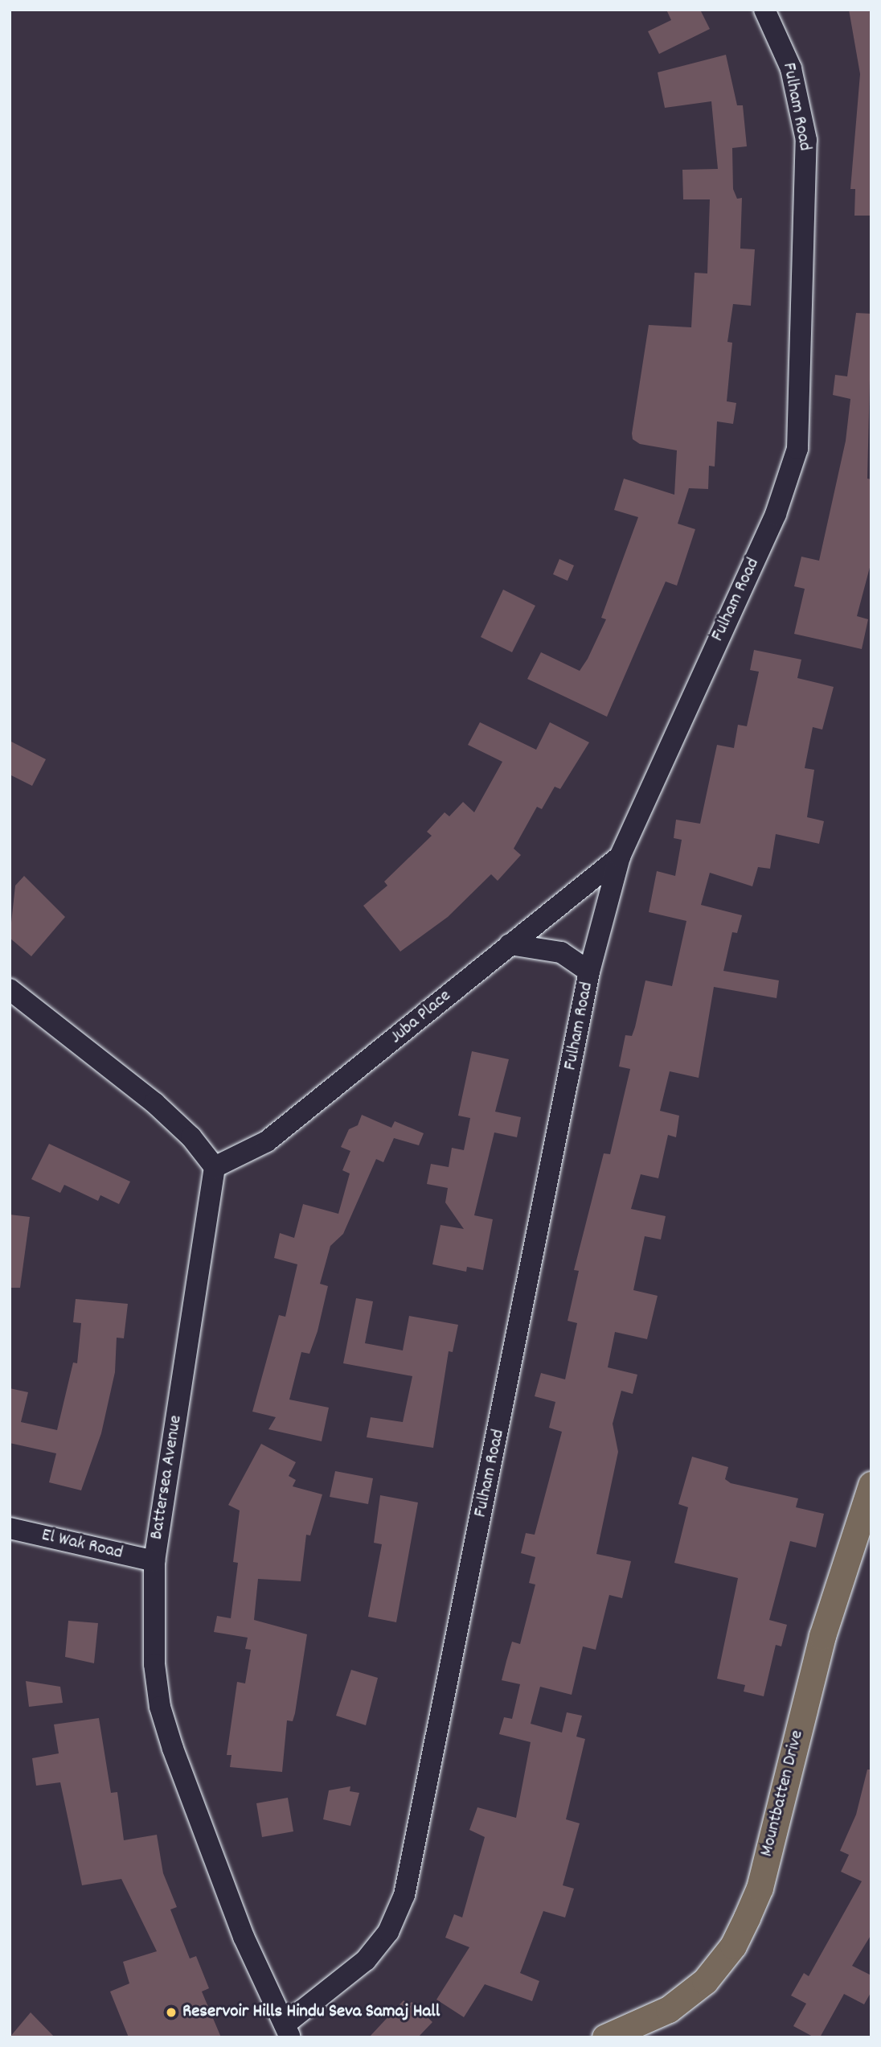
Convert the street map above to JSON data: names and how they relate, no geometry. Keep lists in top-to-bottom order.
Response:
{
  "streets": {
    "main road": ["Mountbatten Drive"],
    "street": [
      "Fulham Road",
      "Juba Place",
      "Battersea Avenue",
      "El Wak Road"
    ]
  },
  "crossings": [
    ["Fulham Road", "Juba Place"],
    ["Fulham Road", "Battersea Avenue"],
    ["Juba Place", "Battersea Avenue"],
    ["Battersea Avenue", "El Wak Road"]
  ],
  "places": ["Reservoir Hills Hindu Seva Samaj Hall"]
}
